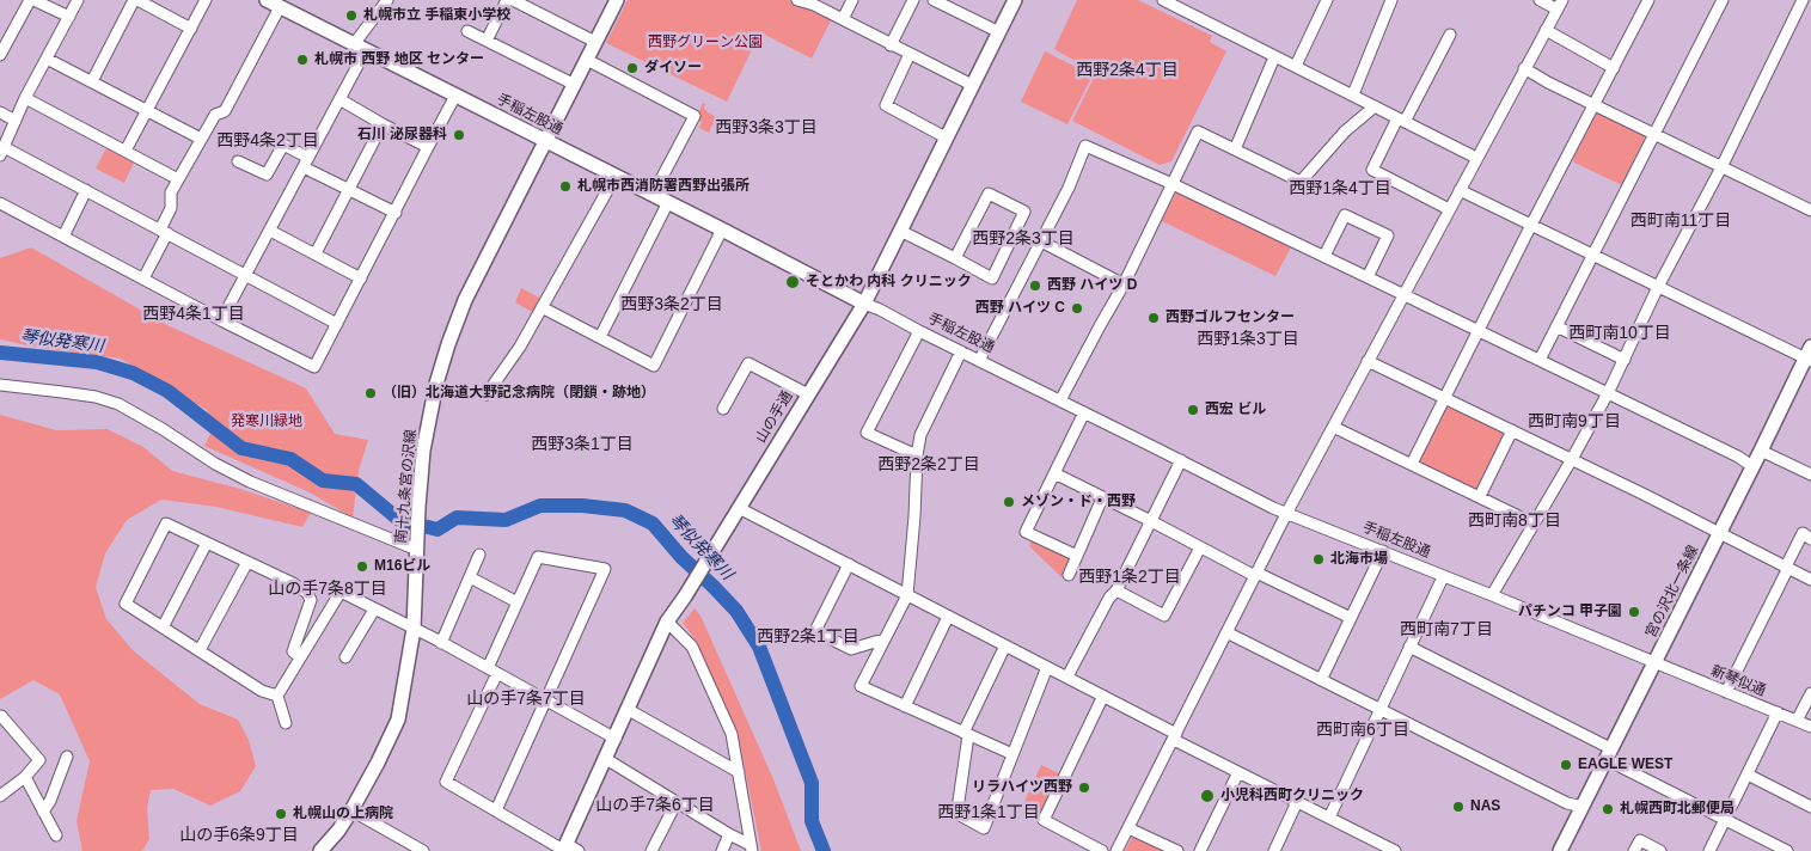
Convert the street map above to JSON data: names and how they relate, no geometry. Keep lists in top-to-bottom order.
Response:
{
  "streets": {
    "main road": [
      "手稲左股通",
      "山の手通",
      "南十九条宮の沢線",
      "宮の沢北一条線"
    ],
    "street": ["新琴似通"]
  },
  "crossings": [
    ["手稲左股通", "山の手通"],
    ["手稲左股通", "南十九条宮の沢線"],
    ["手稲左股通", "宮の沢北一条線"],
    ["手稲左股通", "新琴似通"],
    ["宮の沢北一条線", "新琴似通"]
  ],
  "districts": [
    "西野2条4丁目",
    "西野3条3丁目",
    "西野4条2丁目",
    "西野1条4丁目",
    "西町南11丁目",
    "西野2条3丁目",
    "西野3条2丁目",
    "西野4条1丁目",
    "西町南10丁目",
    "西野1条3丁目",
    "西町南9丁目",
    "西野3条1丁目",
    "西野2条2丁目",
    "西町南8丁目",
    "西野1条2丁目",
    "山の手7条8丁目",
    "西町南7丁目",
    "西野2条1丁目",
    "山の手7条7丁目",
    "西町南6丁目",
    "山の手7条6丁目",
    "西野1条1丁目",
    "山の手6条9丁目"
  ],
  "water": ["琴似発寒川"],
  "parks": ["西野グリーン公園", "発寒川緑地"],
  "places": [
    "札幌市立 手稲東小学校",
    "札幌市 西野 地区 センター",
    "ダイソー",
    "石川 泌尿器科",
    "札幌市西消防署西野出張所",
    "そとかわ 内科 クリニック",
    "西野 ハイツ D",
    "西野 ハイツ C",
    "西野ゴルフセンター",
    "（旧）北海道大野記念病院（閉鎖・跡地）",
    "西宏 ビル",
    "メゾン・ド・西野",
    "北海市場",
    "M16ビル",
    "パチンコ 甲子園",
    "EAGLE WEST",
    "リラハイツ西野",
    "小児科西町クリニック",
    "NAS",
    "札幌西町北郵便局",
    "札幌山の上病院"
  ]
}
